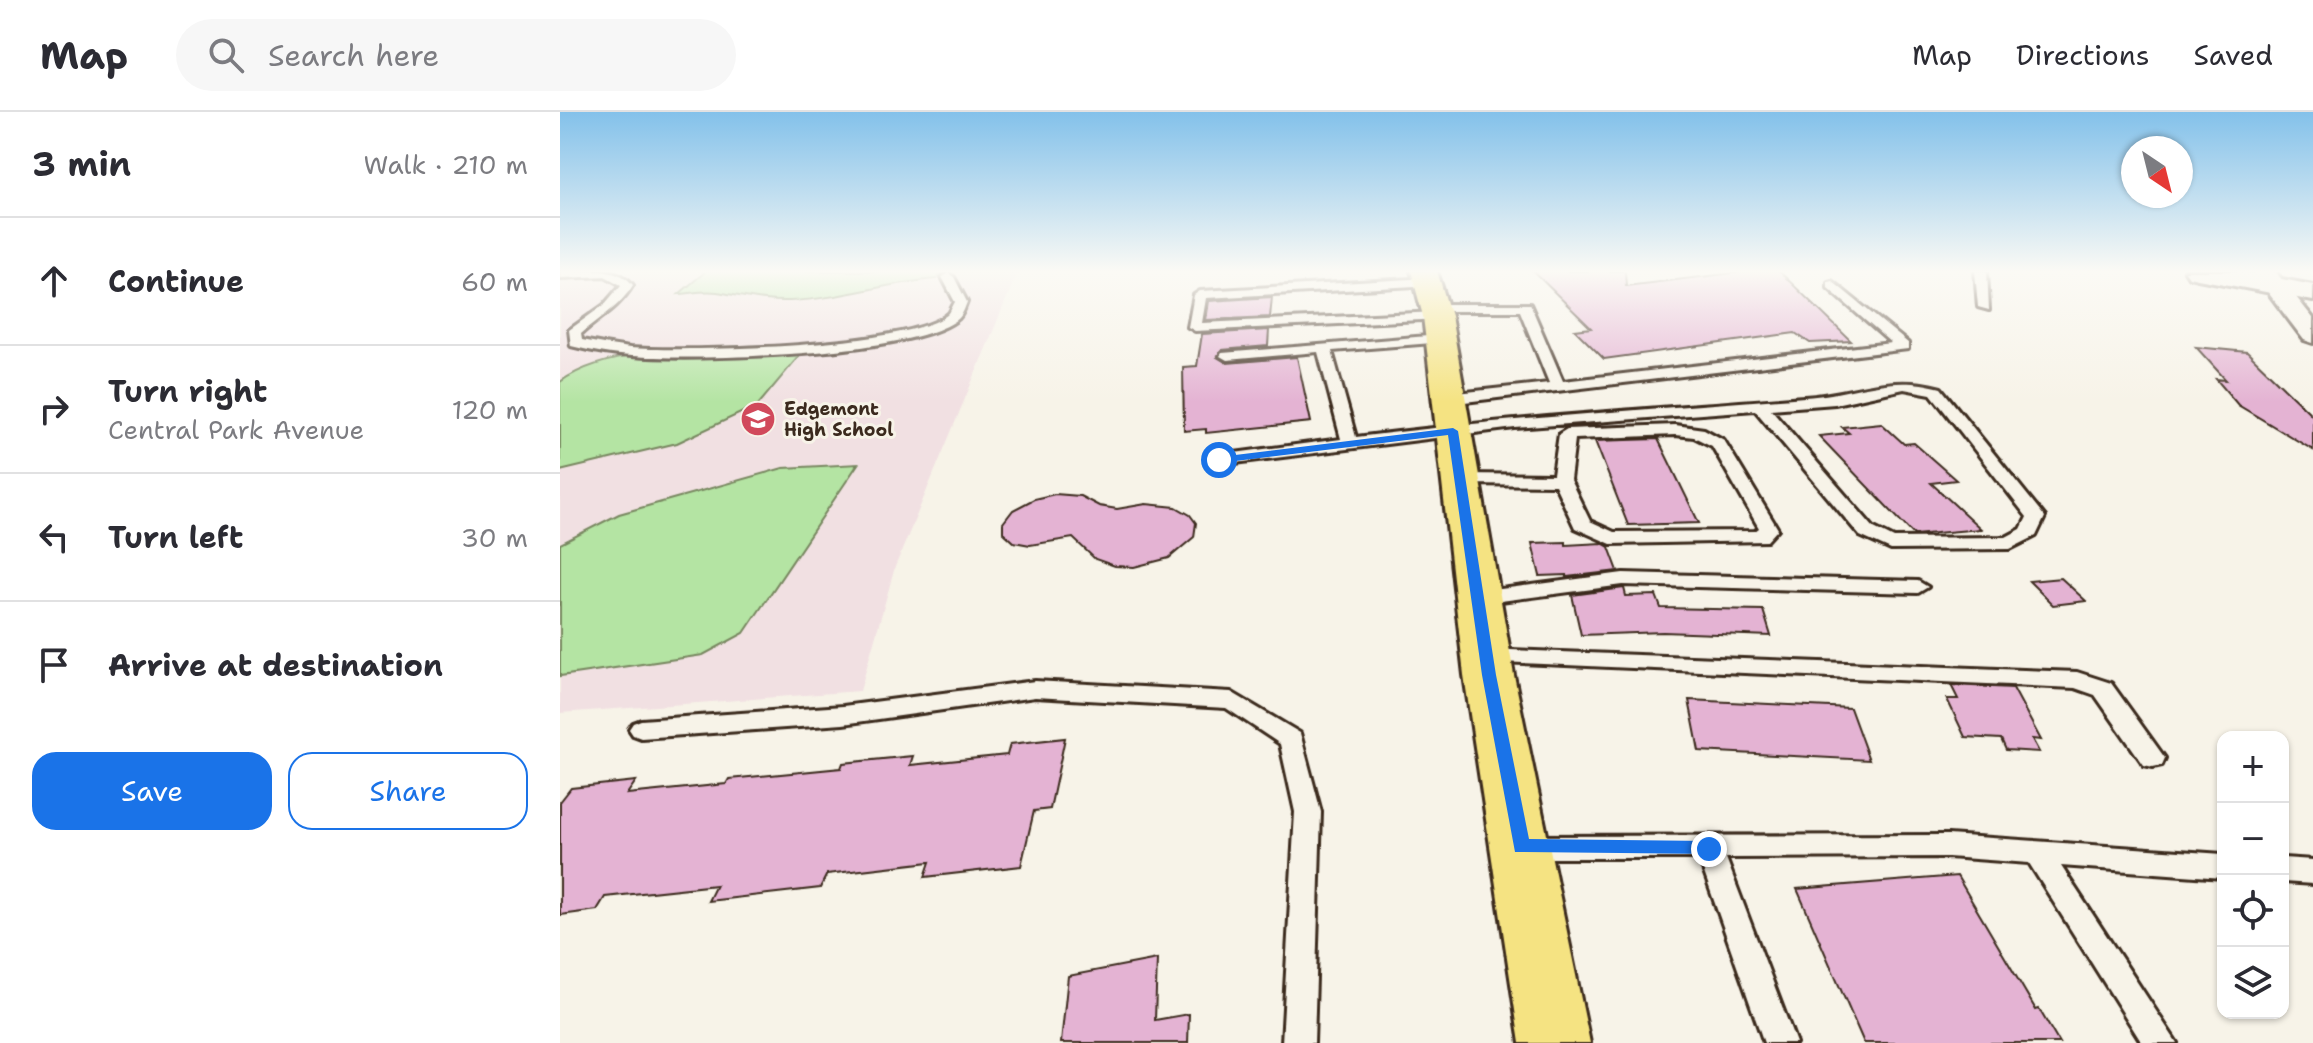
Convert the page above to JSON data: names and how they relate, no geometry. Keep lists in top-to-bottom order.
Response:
{
  "places": {
    "school or university": ["Edgemont High School"]
  },
  "north": "bottom right",
  "page": {
    "header": "Map",
    "search": "Search here",
    "nav": ["Map", "Directions", "Saved"],
    "heading": ["3 min", "Walk · 210 m"],
    "list": [
      ["Continue", "60 m"],
      ["Turn right", "Central Park Avenue", "120 m"],
      ["Turn left", "30 m"],
      "Arrive at destination"
    ],
    "buttons": ["Save", "Share"],
    "map_buttons": ["+", "−"]
  }
}
